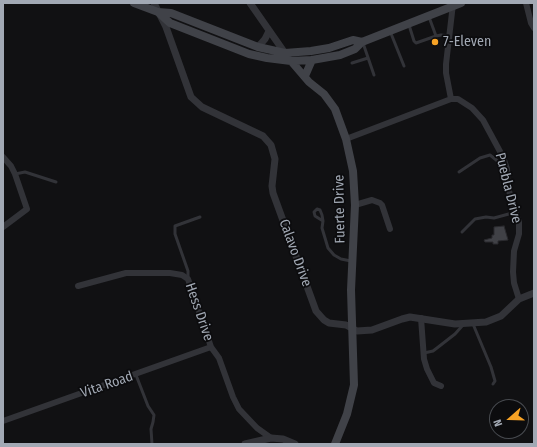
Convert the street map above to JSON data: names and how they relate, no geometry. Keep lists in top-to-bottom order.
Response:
{
  "streets": {
    "main road": ["Fuerte Drive"],
    "street": [
      "Puebla Drive",
      "Calavo Drive",
      "Hess Drive",
      "Vita Road"
    ]
  },
  "crossings": [
    ["Puebla Drive", "Calavo Drive"],
    ["Fuerte Drive", "Calavo Drive"],
    ["Hess Drive", "Vita Road"]
  ],
  "places": ["7-Eleven"],
  "north": "left"
}
